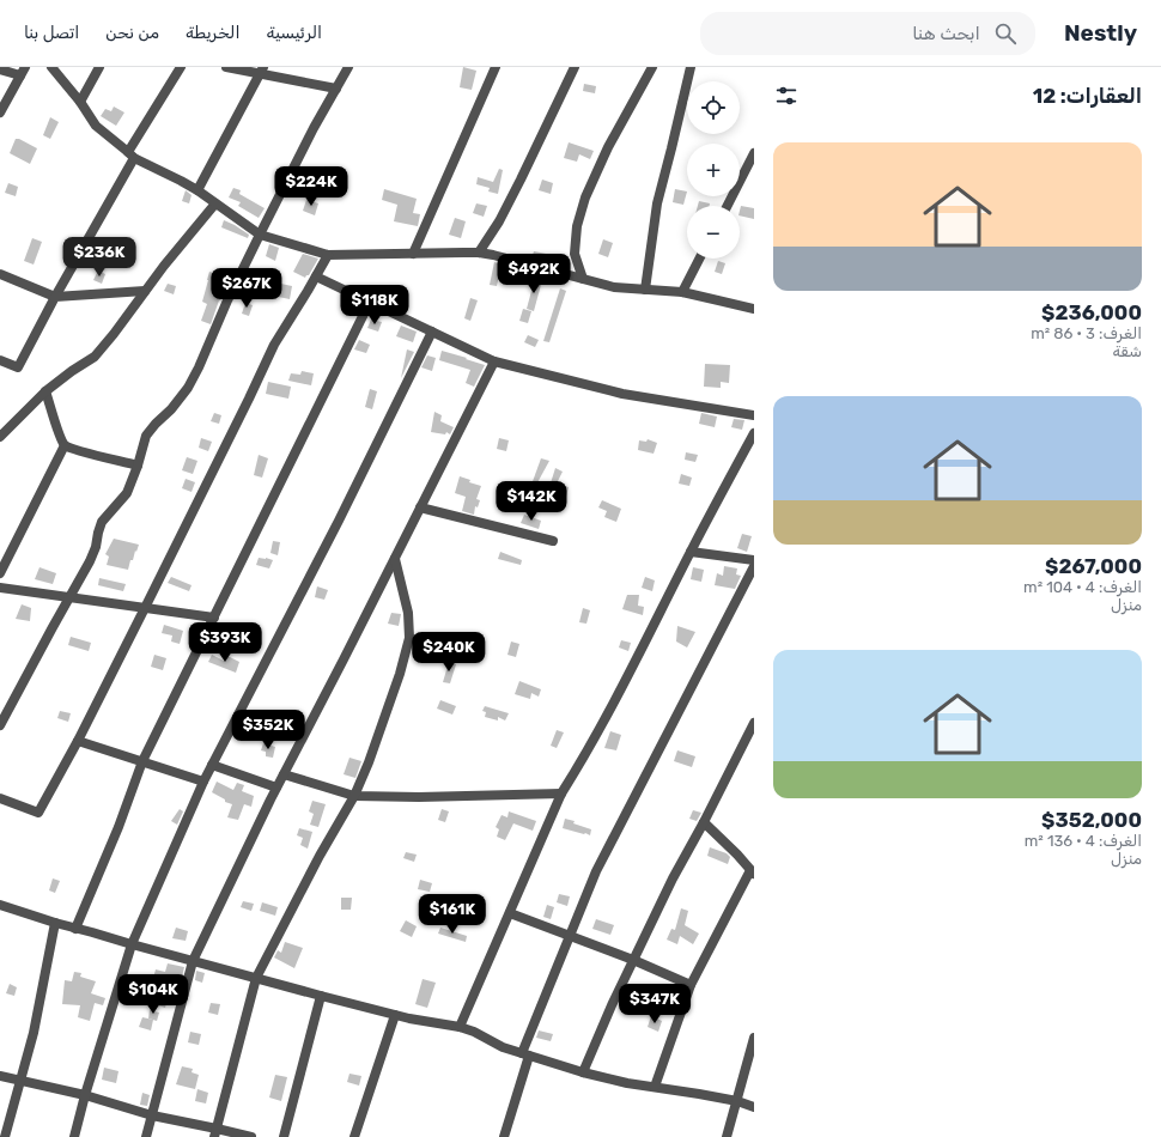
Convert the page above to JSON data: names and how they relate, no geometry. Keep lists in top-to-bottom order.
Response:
{
  "page": {
    "header": "Nestly",
    "search": "ابحث هنا",
    "nav": [
      "الرئيسية",
      "الخريطة",
      "من نحن",
      "اتصل بنا"
    ],
    "heading": "العقارات: 12",
    "map_buttons": ["+", "−"],
    "list": [
      {
        "name": "$236,000",
        "note": "الغرف: 3 · 86 m² · شقة"
      },
      {
        "name": "$267,000",
        "note": "الغرف: 4 · 104 m² · منزل"
      },
      {
        "name": "$352,000",
        "note": "الغرف: 4 · 136 m² · منزل"
      }
    ],
    "price": [
      "$224K",
      "$236K",
      "$492K",
      "$267K",
      "$118K",
      "$142K",
      "$393K",
      "$240K",
      "$352K",
      "$161K",
      "$104K",
      "$347K"
    ]
  }
}
